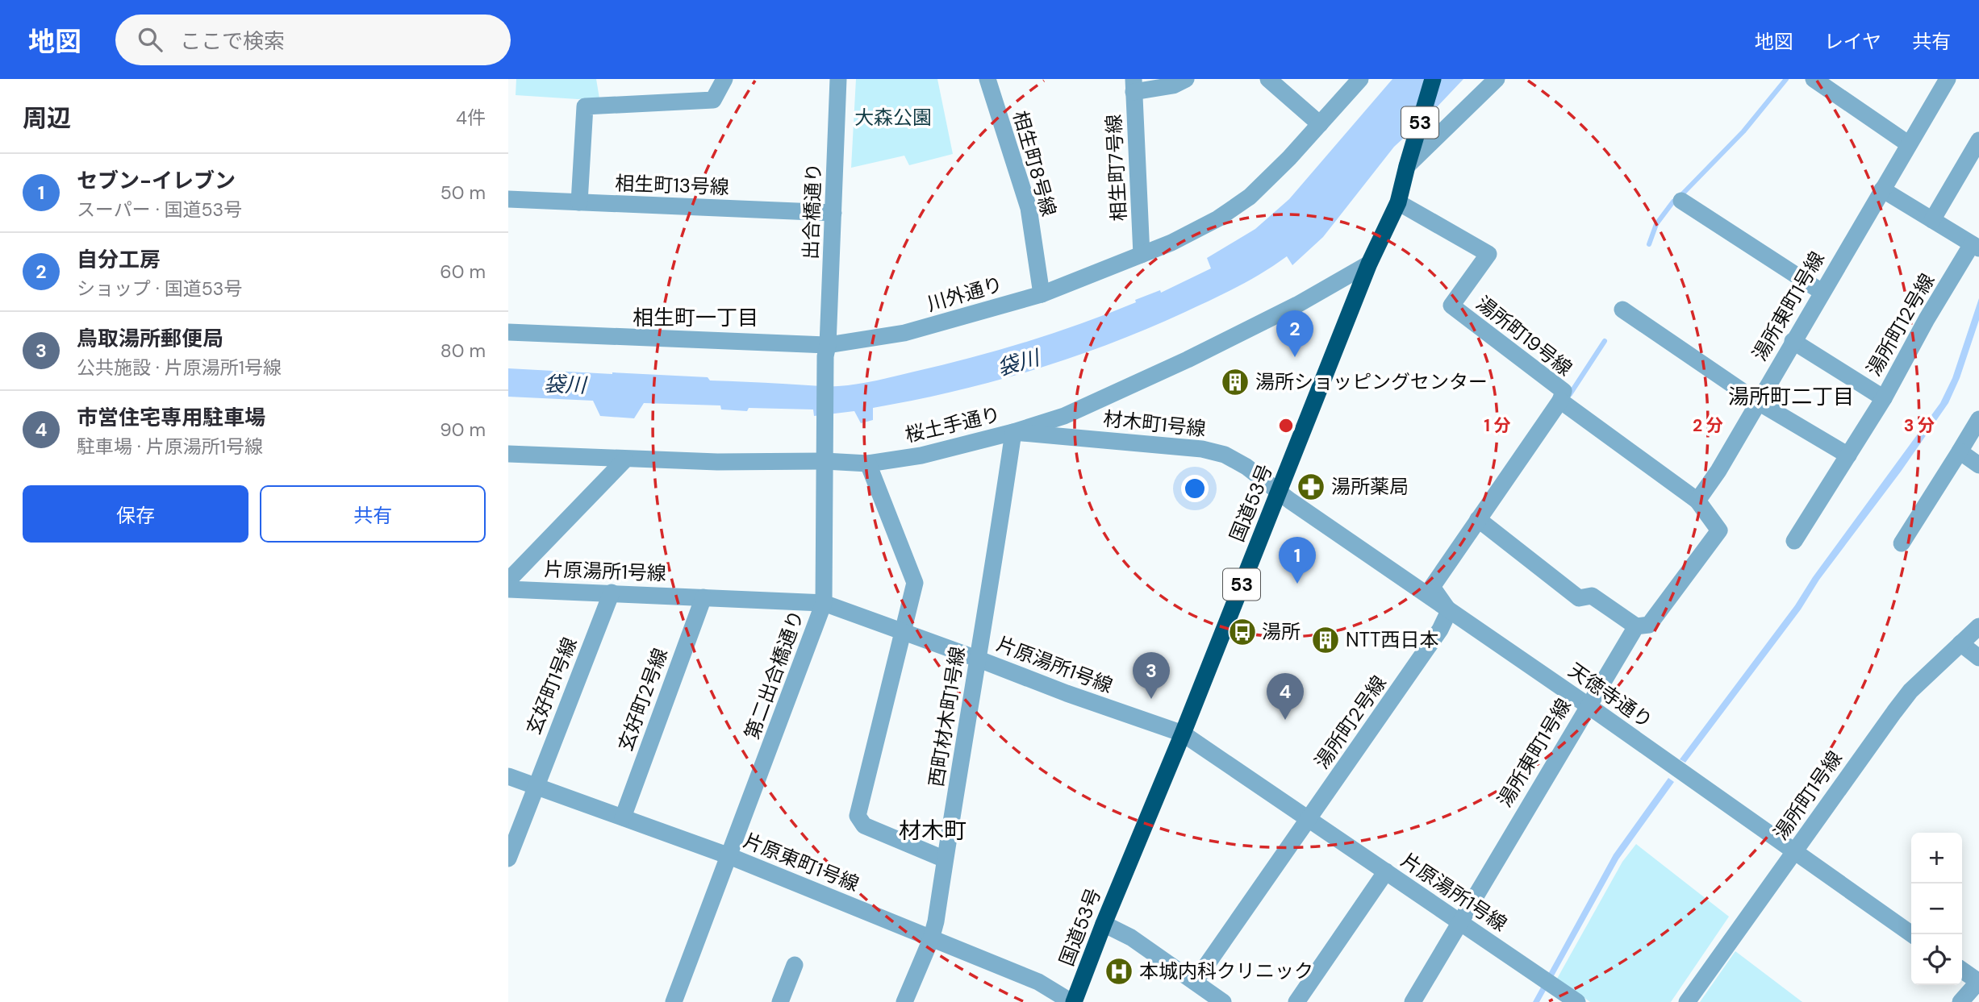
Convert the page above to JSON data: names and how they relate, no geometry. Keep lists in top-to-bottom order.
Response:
{
  "streets": {
    "highway": ["53", "国道53号"],
    "street": [
      "相生町8号線",
      "相生町7号線",
      "相生町13号線",
      "出合橋通り",
      "川外通り",
      "湯所東町1号線",
      "湯所町12号線",
      "湯所町19号線",
      "材木町1号線",
      "桜土手通り",
      "片原湯所1号線",
      "第二出合橋通り",
      "玄好町1号線",
      "天徳寺通り",
      "玄好町2号線",
      "西町材木町1号線",
      "湯所町2号線",
      "湯所町1号線",
      "片原東町1号線"
    ]
  },
  "crossings": [
    ["相生町8号線", "川外通り"],
    ["相生町7号線", "川外通り"],
    ["相生町13号線", "出合橋通り"],
    ["出合橋通り", "川外通り"],
    ["出合橋通り", "第二出合橋通り"],
    ["川外通り", "第二出合橋通り"],
    ["湯所東町1号線", "湯所町12号線"],
    ["湯所東町1号線", "湯所町19号線"],
    ["湯所東町1号線", "片原湯所1号線"],
    ["湯所東町1号線", "天徳寺通り"],
    ["湯所町19号線", "国道53号"],
    ["材木町1号線", "桜土手通り"],
    ["材木町1号線", "国道53号"],
    ["材木町1号線", "天徳寺通り"],
    ["材木町1号線", "西町材木町1号線"],
    ["桜土手通り", "国道53号"],
    ["桜土手通り", "第二出合橋通り"],
    ["桜土手通り", "西町材木町1号線"],
    ["国道53号", "片原湯所1号線"],
    ["国道53号", "天徳寺通り"],
    ["国道53号", "片原東町1号線"],
    ["片原湯所1号線", "第二出合橋通り"],
    ["片原湯所1号線", "玄好町1号線"],
    ["片原湯所1号線", "玄好町2号線"],
    ["片原湯所1号線", "西町材木町1号線"],
    ["片原湯所1号線", "湯所町2号線"],
    ["第二出合橋通り", "片原東町1号線"],
    ["玄好町1号線", "片原東町1号線"],
    ["天徳寺通り", "湯所町2号線"],
    ["天徳寺通り", "湯所町1号線"],
    ["玄好町2号線", "片原東町1号線"],
    ["西町材木町1号線", "片原東町1号線"]
  ],
  "districts": ["相生町一丁目", "湯所町二丁目", "材木町"],
  "water": ["袋川"],
  "parks": ["大森公園"],
  "places": {
    "building": ["湯所ショッピングセンター", "NTT西日本"],
    "pharmacy": ["湯所薬局"],
    "bus stop": ["湯所"],
    "hospital": ["本城内科クリニック"]
  },
  "page": {
    "header": "地図",
    "search": "ここで検索",
    "nav": ["地図", "レイヤ", "共有"],
    "heading": ["周辺", "4件"],
    "list": [
      {
        "mark": "1",
        "name": "セブン-イレブン",
        "note": "スーパー · 国道53号",
        "value": "50 m"
      },
      {
        "mark": "2",
        "name": "自分工房",
        "note": "ショップ · 国道53号",
        "value": "60 m"
      },
      {
        "mark": "3",
        "name": "鳥取湯所郵便局",
        "note": "公共施設 · 片原湯所1号線",
        "value": "80 m"
      },
      {
        "mark": "4",
        "name": "市営住宅専用駐車場",
        "note": "駐車場 · 片原湯所1号線",
        "value": "90 m"
      }
    ],
    "pins": [
      "2",
      "1",
      "3",
      "4"
    ],
    "buttons": ["保存", "共有"],
    "map_buttons": ["+", "−"]
  },
  "rings": ["1 分", "2 分", "3 分"]
}
